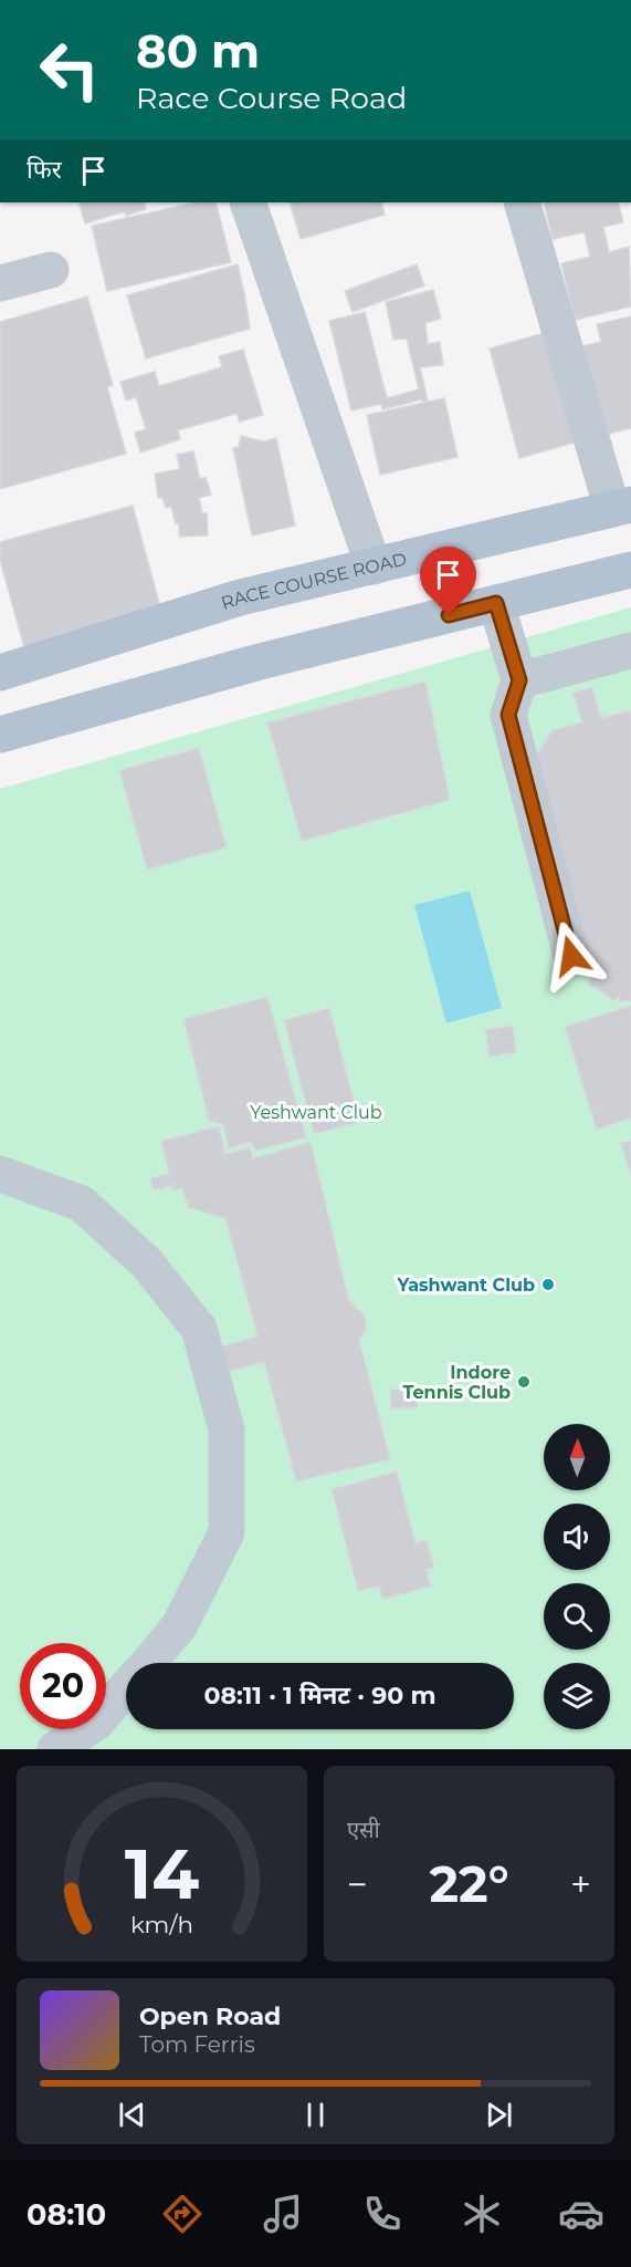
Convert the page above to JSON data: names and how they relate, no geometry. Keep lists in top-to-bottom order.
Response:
{
  "streets": {
    "main road": ["RACE COURSE ROAD"]
  },
  "parks": ["Yeshwant Club"],
  "places": ["Yashwant Club", "Indore Tennis Club"],
  "north": "top",
  "page": {
    "turn": ["80 m", "Race Course Road"],
    "then": "फिर",
    "limit": "20",
    "trip": "08:11 · 1 मिनट · 90 m",
    "tile": "एसी",
    "heat": ["−", "22°", "+"],
    "song": ["Open Road", "Tom Ferris"],
    "tabs": "08:10",
    "gauge": ["14", "km/h"]
  }
}
